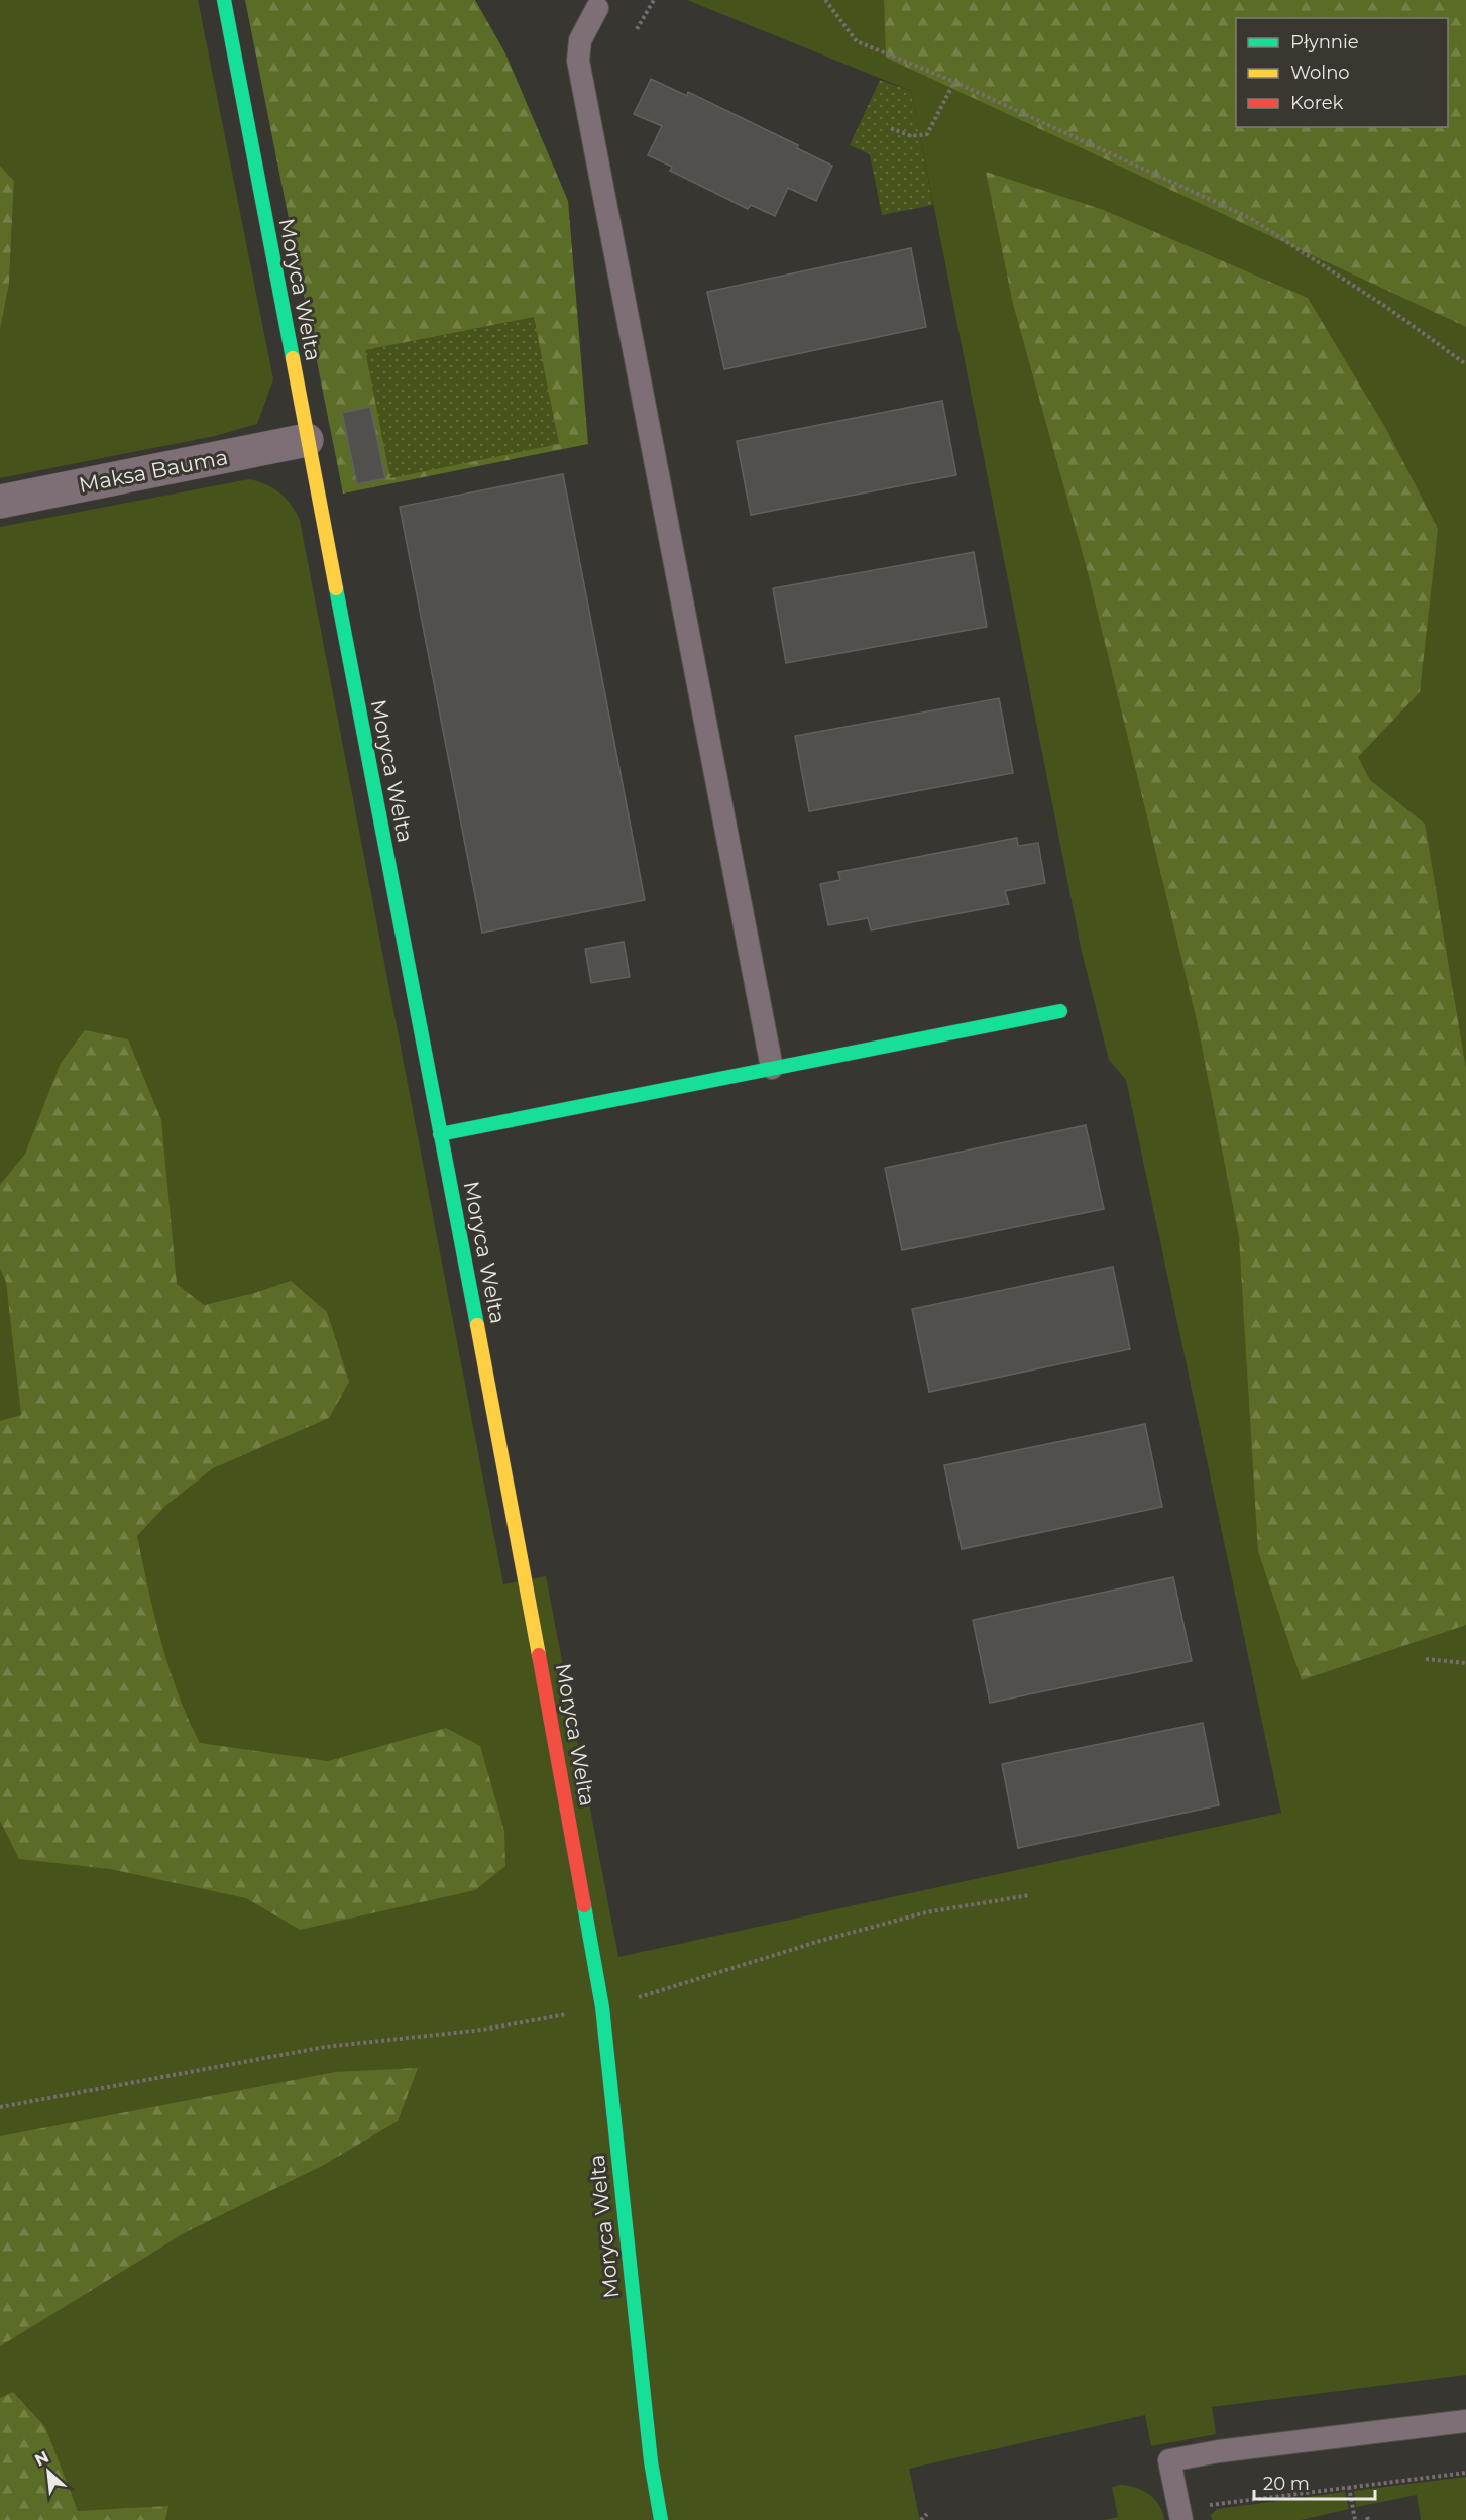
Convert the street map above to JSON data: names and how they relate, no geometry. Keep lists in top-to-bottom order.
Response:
{
  "streets": {
    "street": ["Moryca Welta", "Maksa Bauma"]
  },
  "crossings": [
    ["Moryca Welta", "Maksa Bauma"]
  ],
  "legend": ["Płynnie", "Wolno", "Korek"],
  "scale_bar": "20 m",
  "north": "top left"
}
